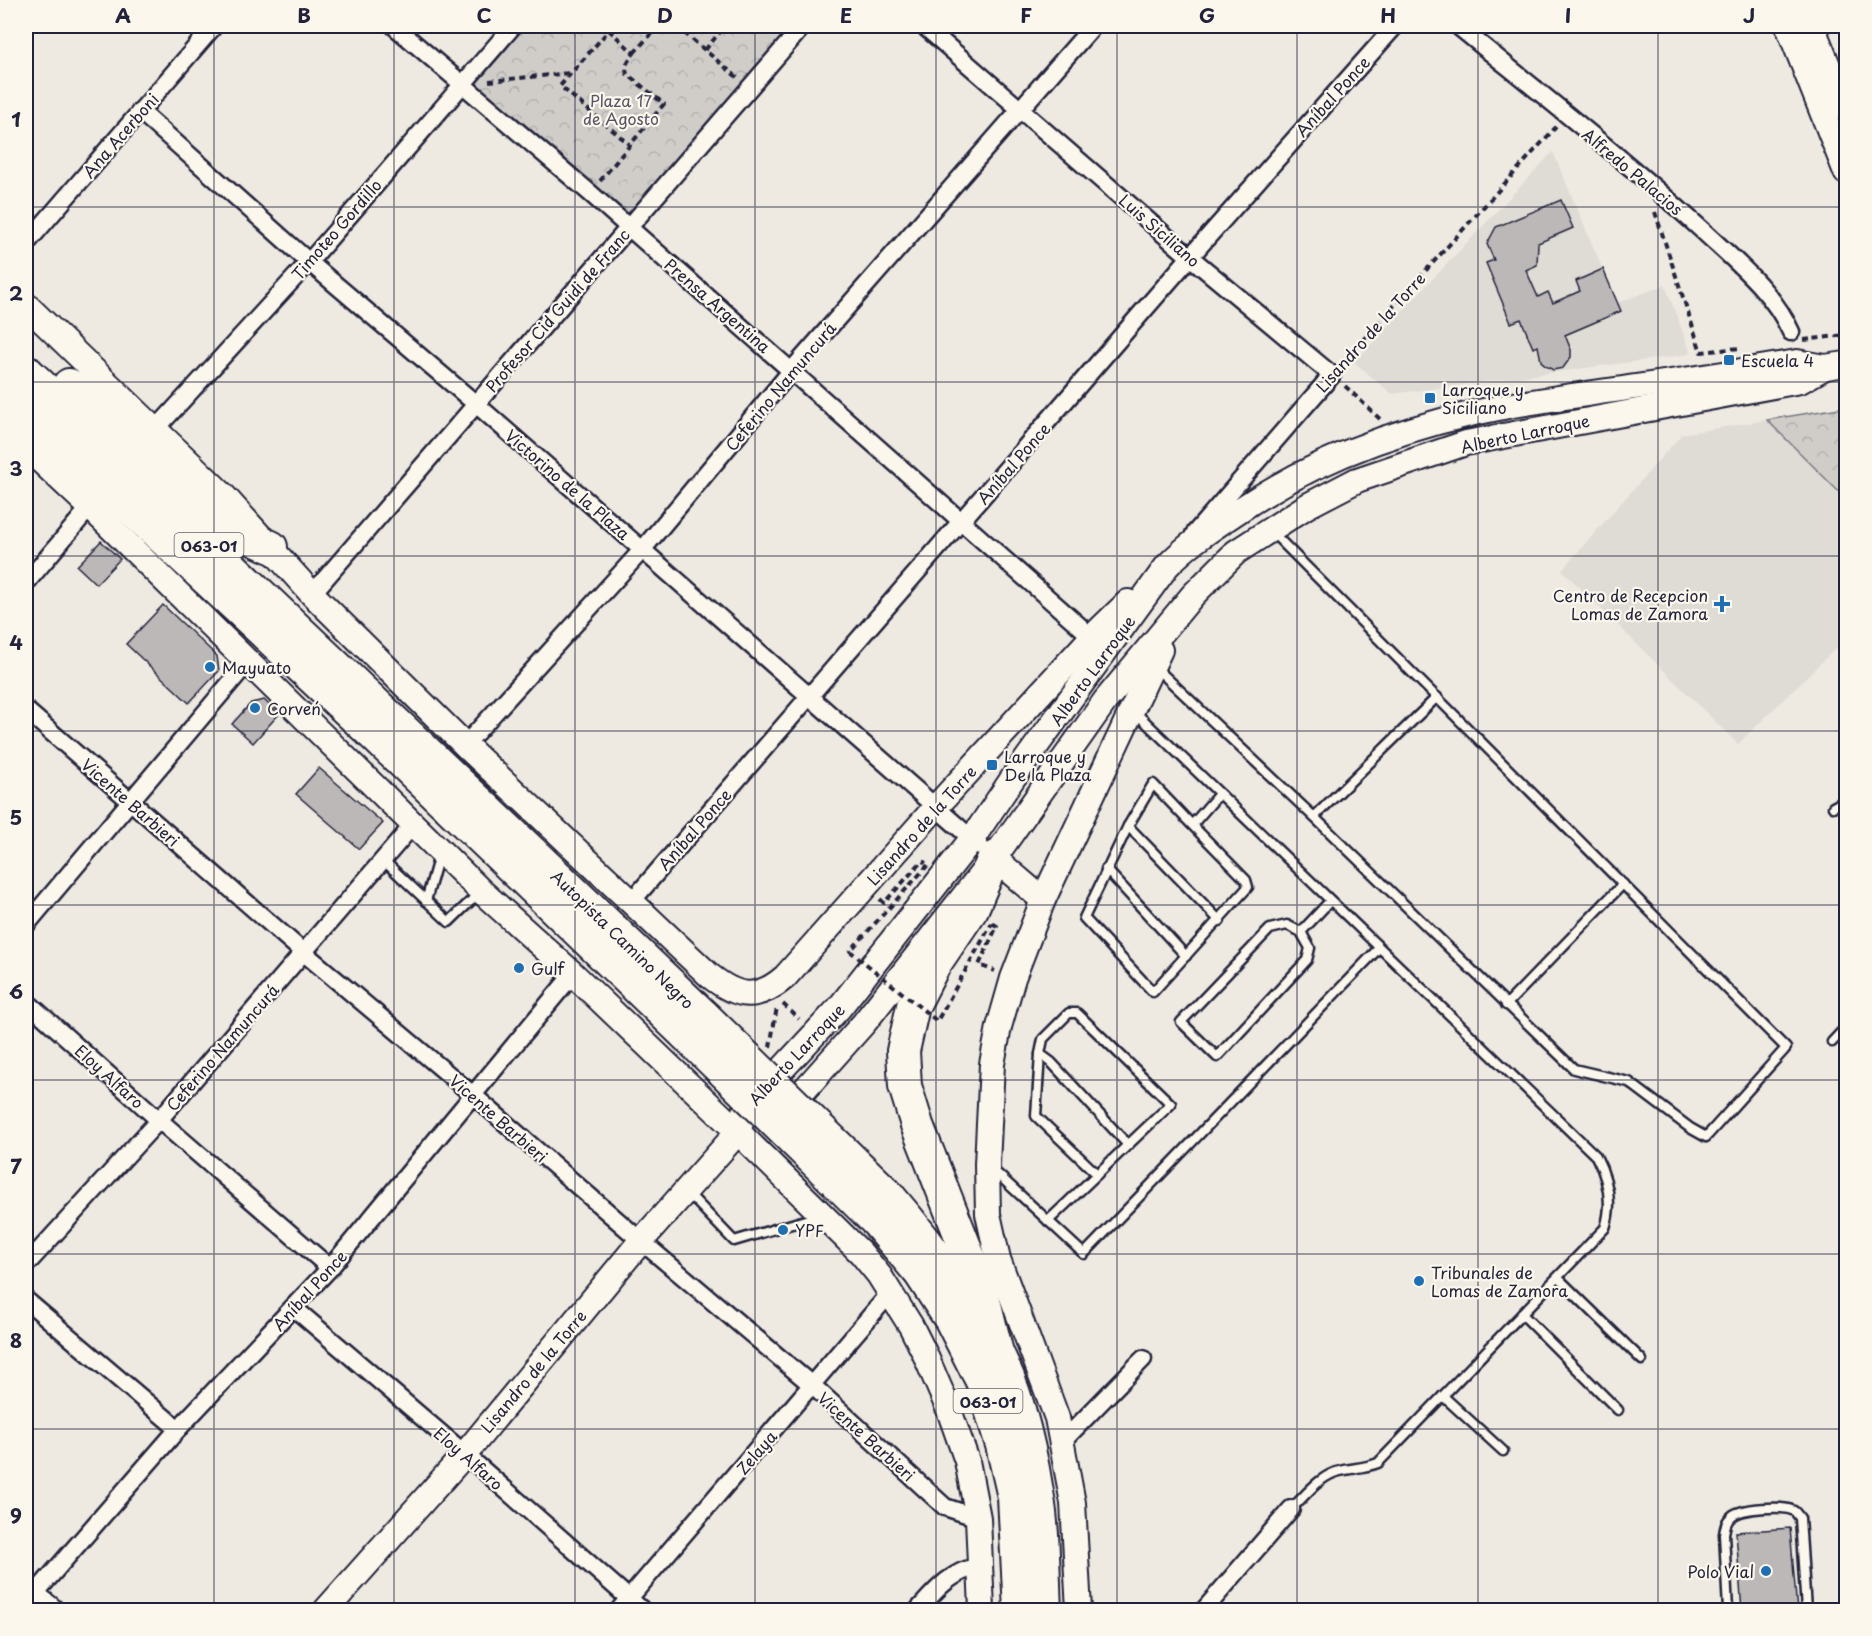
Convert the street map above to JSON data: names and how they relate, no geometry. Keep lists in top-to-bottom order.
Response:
{
  "streets": {
    "highway": ["063-01", "Autopista Camino Negro"],
    "street": [
      "Aníbal Ponce",
      "Ana Acerboni",
      "Alfredo Palacios",
      "Timoteo Gordillo",
      "Luis Siciliano",
      "Prensa Argentina",
      "Profesor Cid Guidi de Franc",
      "Lisandro de la Torre",
      "Ceferino Namuncurá",
      "Alberto Larroque",
      "Victorino de la Plaza",
      "Vicente Barbieri",
      "Eloy Alfaro",
      "Zelaya"
    ]
  },
  "crossings": [
    ["Aníbal Ponce", "Luis Siciliano"],
    ["Aníbal Ponce", "Prensa Argentina"],
    ["Aníbal Ponce", "Lisandro de la Torre"],
    ["Aníbal Ponce", "Victorino de la Plaza"],
    ["Aníbal Ponce", "Vicente Barbieri"],
    ["Aníbal Ponce", "Eloy Alfaro"],
    ["Ana Acerboni", "Victorino de la Plaza"],
    ["Alfredo Palacios", "Lisandro de la Torre"],
    ["Timoteo Gordillo", "Prensa Argentina"],
    ["Timoteo Gordillo", "Victorino de la Plaza"],
    ["Luis Siciliano", "Lisandro de la Torre"],
    ["Luis Siciliano", "Ceferino Namuncurá"],
    ["Prensa Argentina", "Profesor Cid Guidi de Franc"],
    ["Prensa Argentina", "Lisandro de la Torre"],
    ["Prensa Argentina", "Ceferino Namuncurá"],
    ["Profesor Cid Guidi de Franc", "Victorino de la Plaza"],
    ["Lisandro de la Torre", "Alberto Larroque"],
    ["Lisandro de la Torre", "Victorino de la Plaza"],
    ["Lisandro de la Torre", "Vicente Barbieri"],
    ["Lisandro de la Torre", "Eloy Alfaro"],
    ["Ceferino Namuncurá", "Victorino de la Plaza"],
    ["Ceferino Namuncurá", "Vicente Barbieri"],
    ["Ceferino Namuncurá", "Eloy Alfaro"],
    ["Alberto Larroque", "Victorino de la Plaza"],
    ["Vicente Barbieri", "Zelaya"],
    ["Eloy Alfaro", "Zelaya"]
  ],
  "parks": ["Plaza 17 de Agosto"],
  "places": {
    "transit": ["Escuela 4", "Larroque y Siciliano", "Larroque y De la Plaza"],
    "health": ["Centro de Recepcion Lomas de Zamora"],
    "other": [
      "Mayuato",
      "Corveń",
      "Gulf",
      "YPF",
      "Tribunales de Lomas de Zamora",
      "Polo Vial"
    ]
  },
  "grid": {
    "columns": [
      "A",
      "B",
      "C",
      "D",
      "E",
      "F",
      "G",
      "H",
      "I",
      "J"
    ],
    "rows": [
      "1",
      "2",
      "3",
      "4",
      "5",
      "6",
      "7",
      "8",
      "9"
    ]
  }
}
